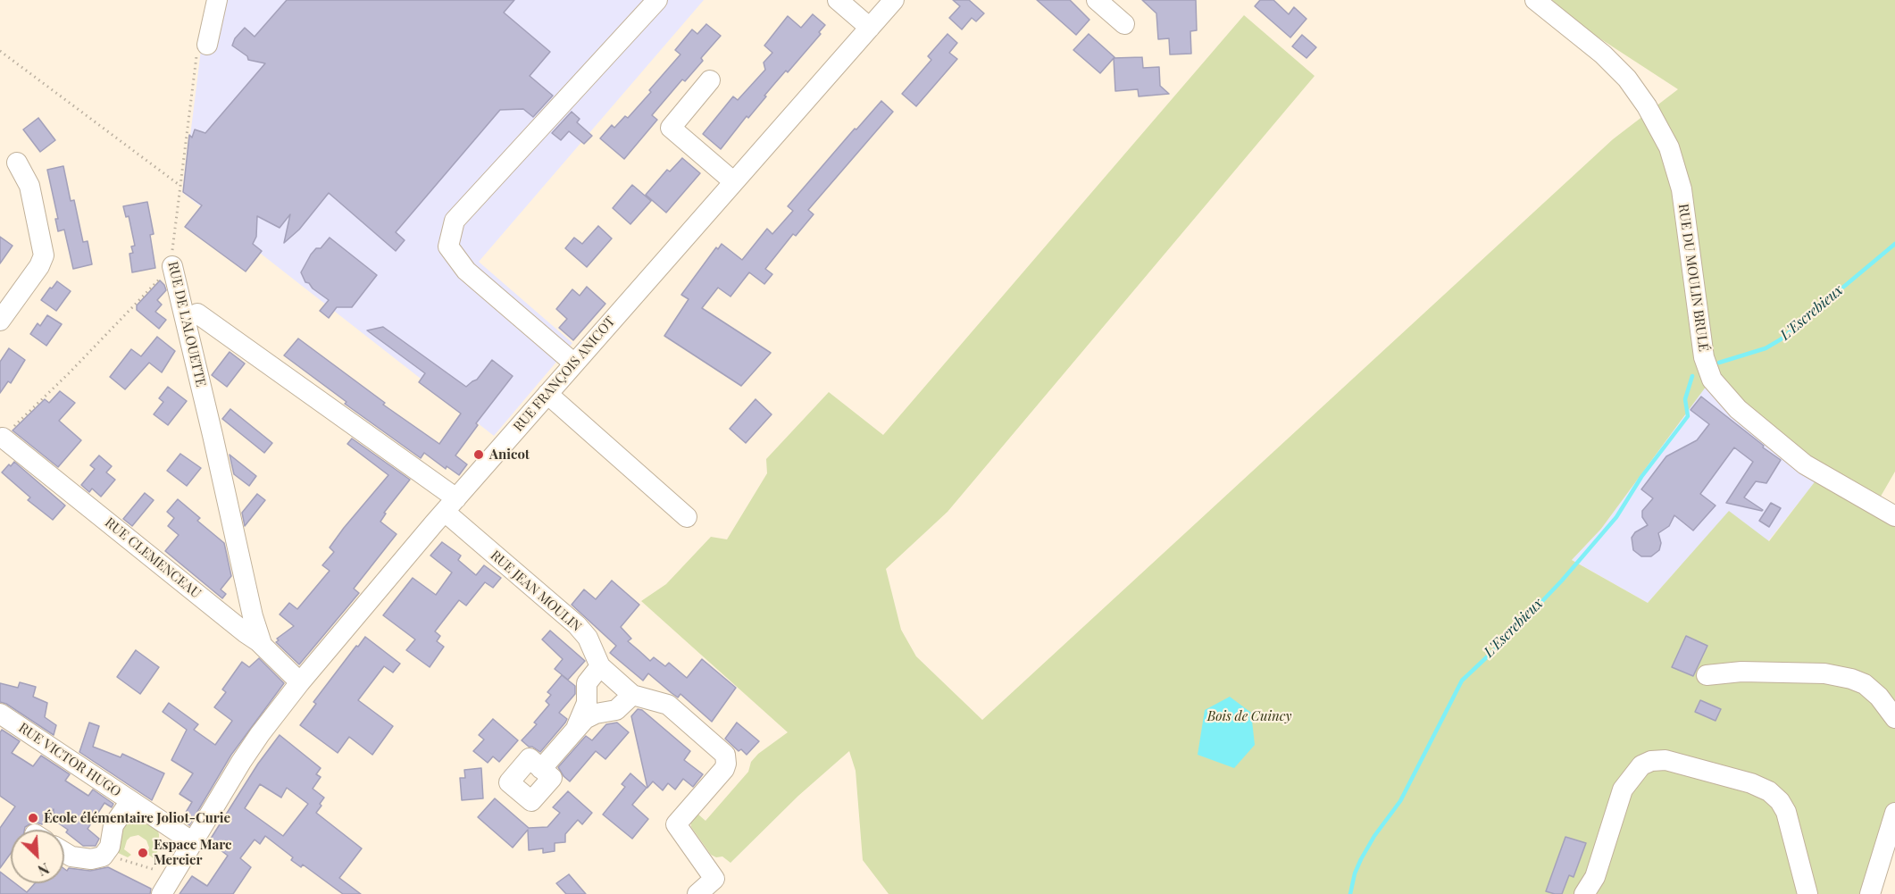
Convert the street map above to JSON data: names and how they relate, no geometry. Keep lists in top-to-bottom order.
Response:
{
  "streets": {
    "street": [
      "RUE DU MOULIN BRULÉ",
      "RUE DE L'ALOUETTE",
      "RUE FRANÇOIS ANICOT",
      "RUE CLEMENCEAU",
      "RUE JEAN MOULIN",
      "RUE VICTOR HUGO"
    ]
  },
  "crossings": [
    ["RUE DE L'ALOUETTE", "RUE CLEMENCEAU"],
    ["RUE FRANÇOIS ANICOT", "RUE CLEMENCEAU"],
    ["RUE FRANÇOIS ANICOT", "RUE JEAN MOULIN"],
    ["RUE FRANÇOIS ANICOT", "RUE VICTOR HUGO"]
  ],
  "water": ["L'Escrebieux"],
  "parks": ["Bois de Cuincy"],
  "places": ["Anicot", "École élémentaire Joliot-Curie", "Espace Marc Mercier"],
  "north": "bottom right"
}
